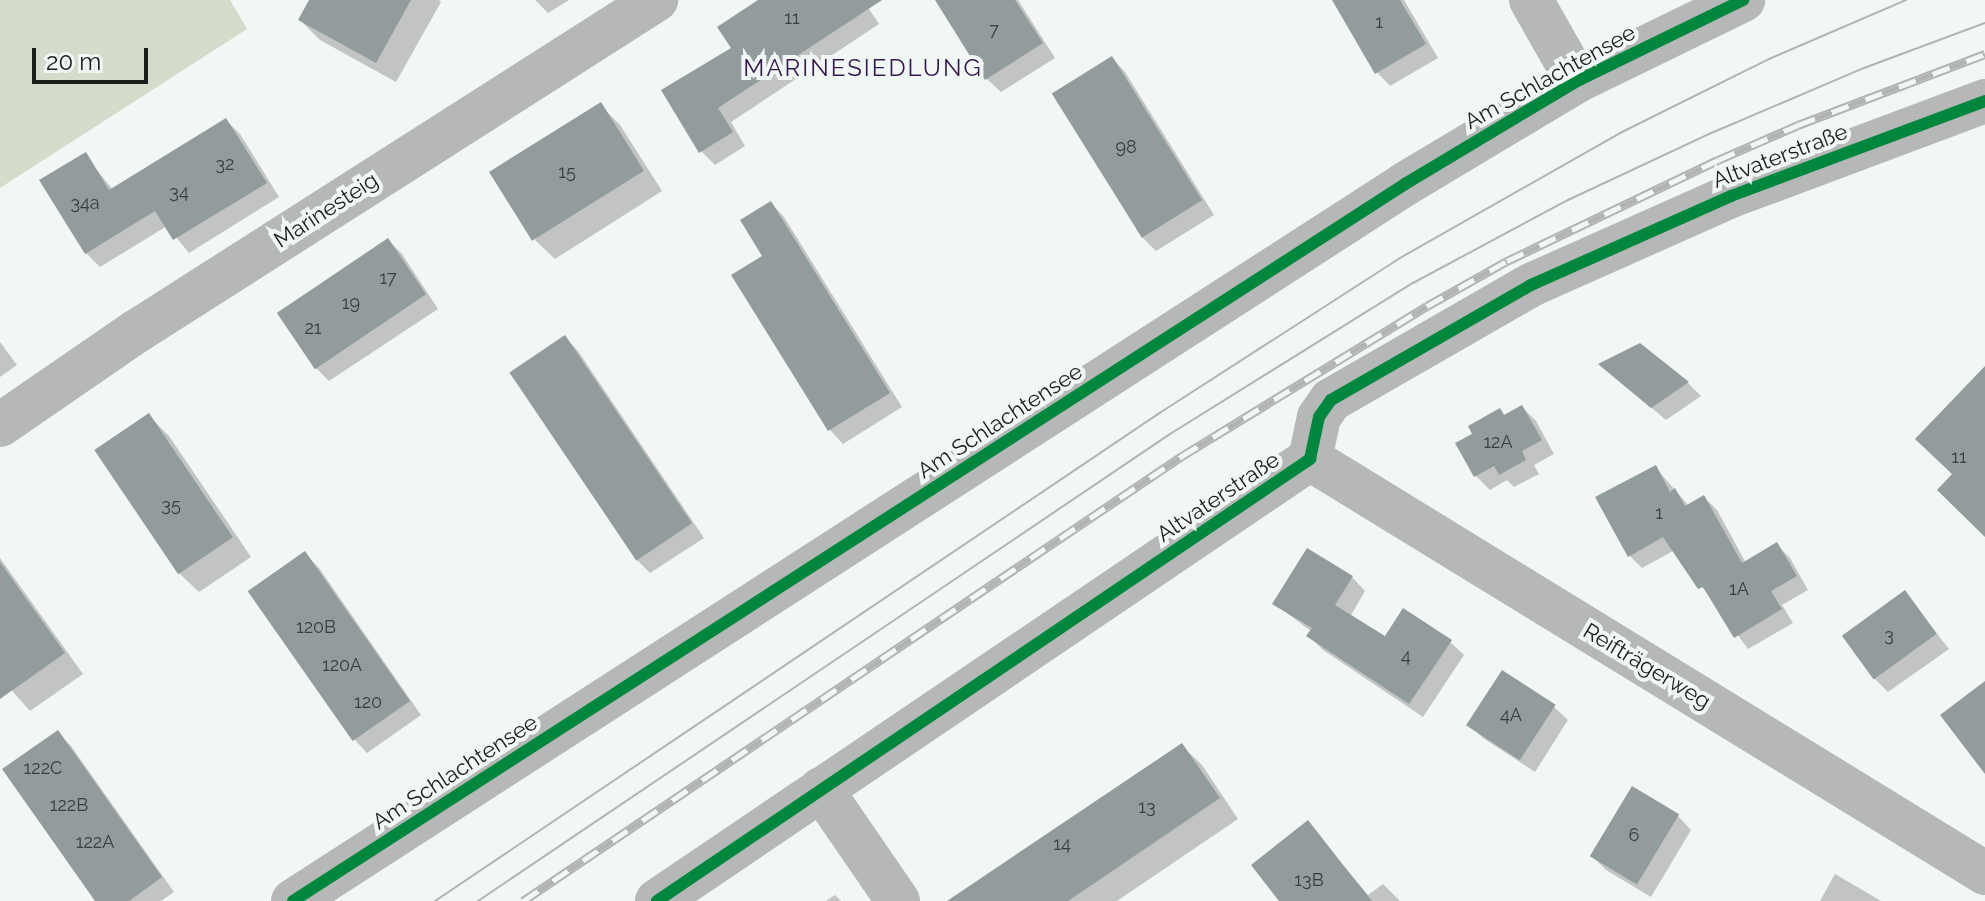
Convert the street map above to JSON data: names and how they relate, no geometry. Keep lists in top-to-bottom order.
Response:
{
  "streets": {
    "street": [
      "Am Schlachtensee",
      "Altvaterstraße",
      "Marinesteig",
      "Reifträgerweg"
    ]
  },
  "crossings": [
    ["Altvaterstraße", "Reifträgerweg"]
  ],
  "districts": ["MARINESIEDLUNG"],
  "house_numbers": [
    "11",
    "1",
    "7",
    "98",
    "32",
    "15",
    "34",
    "34a",
    "17",
    "19",
    "21",
    "12A",
    "11",
    "35",
    "1",
    "1A",
    "120B",
    "3",
    "4",
    "120A",
    "120",
    "4A",
    "122C",
    "122B",
    "13",
    "6",
    "122A",
    "14",
    "13B"
  ],
  "scale_bar": "20 m"
}
